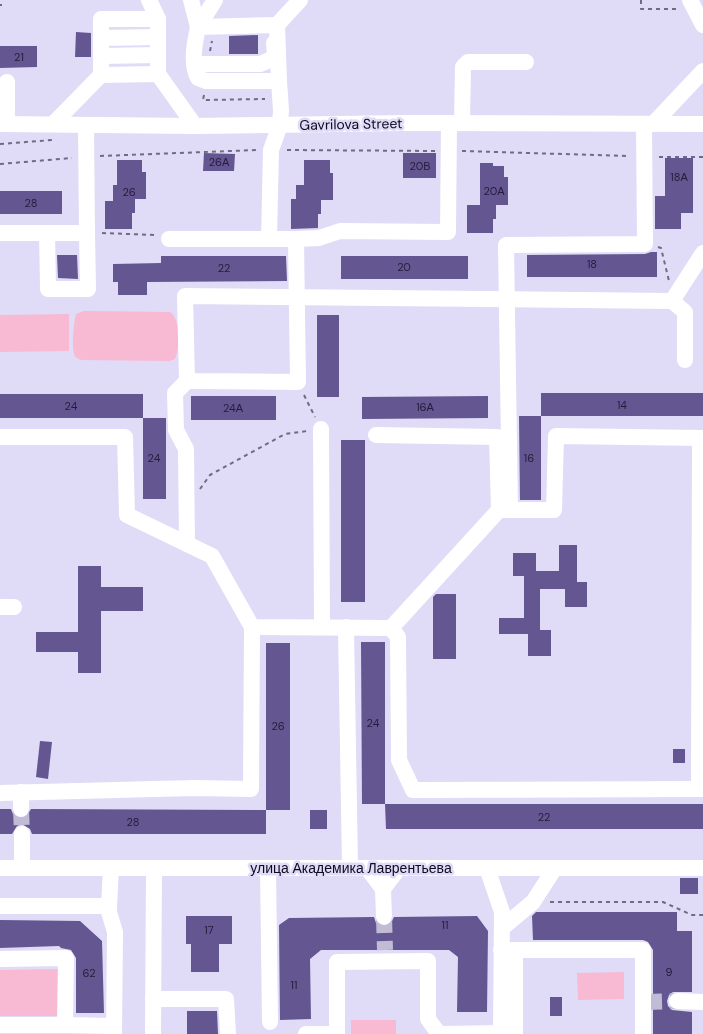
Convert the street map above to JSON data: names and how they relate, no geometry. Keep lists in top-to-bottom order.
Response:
{
  "streets": {
    "street": ["Gavrilova Street", "улица Академика Лаврентьева"]
  },
  "house_numbers": [
    "21",
    "26А",
    "20В",
    "18А",
    "20А",
    "26",
    "28",
    "18",
    "20",
    "22",
    "14",
    "24",
    "16А",
    "24А",
    "24",
    "16",
    "24",
    "26",
    "22",
    "28",
    "11",
    "17",
    "9",
    "62",
    "11"
  ]
}
